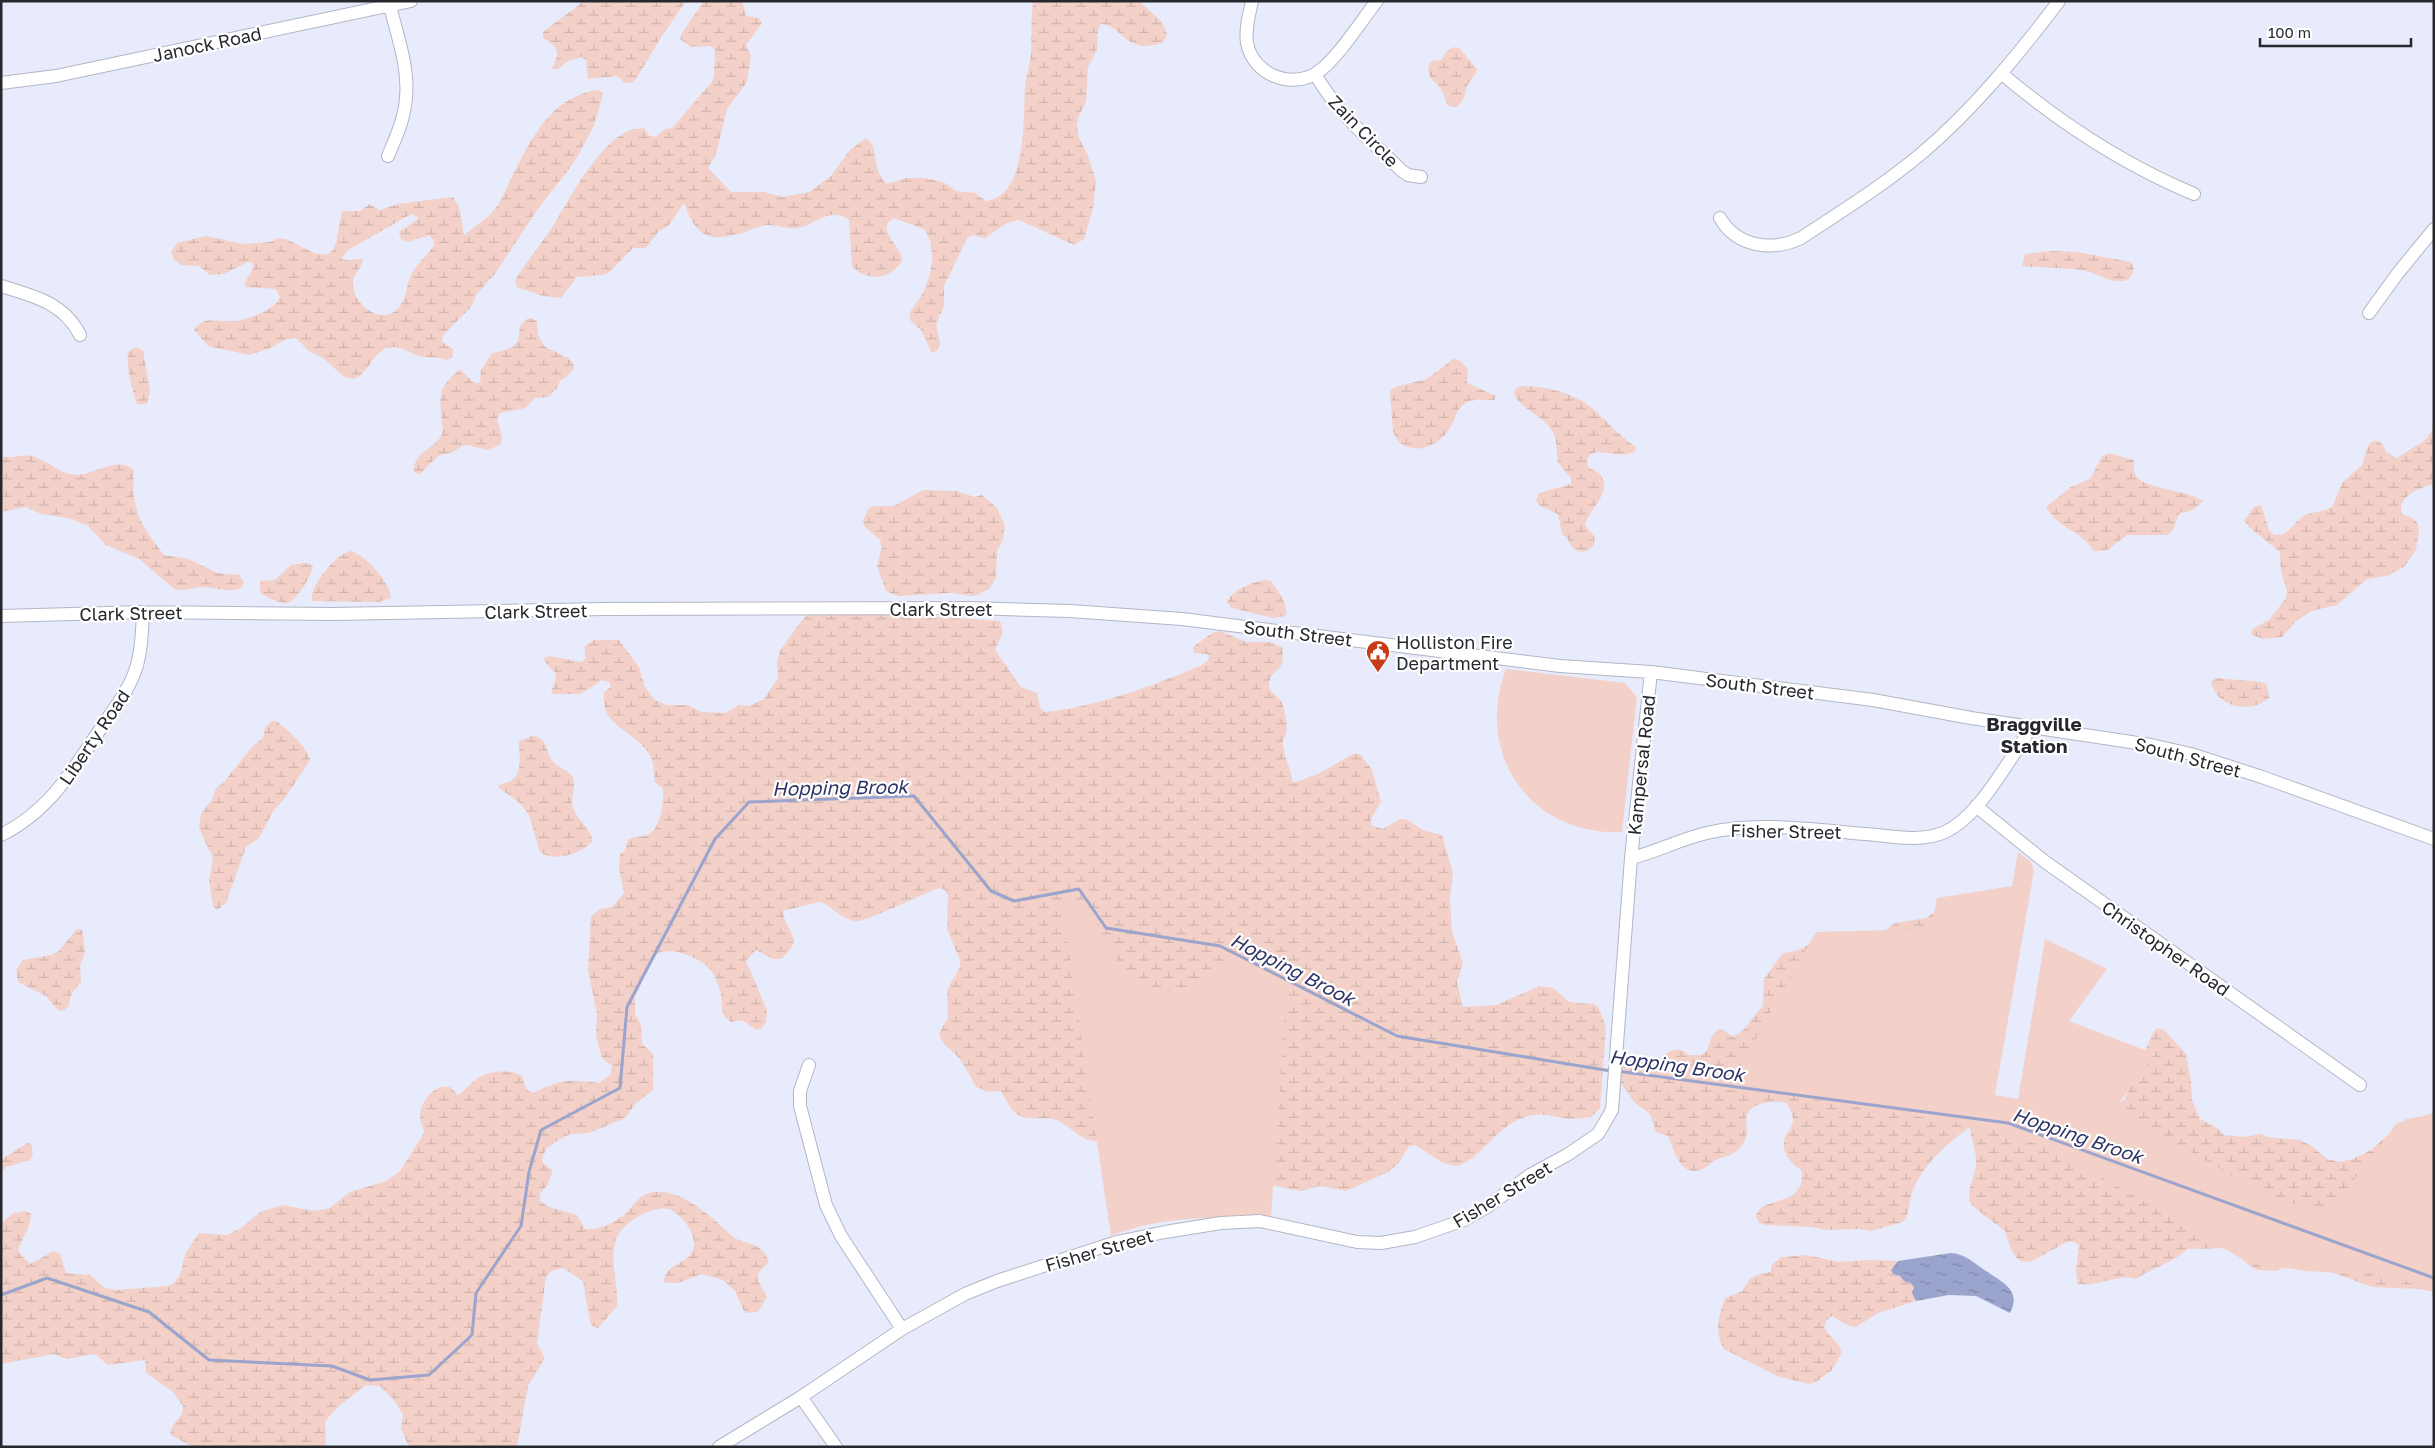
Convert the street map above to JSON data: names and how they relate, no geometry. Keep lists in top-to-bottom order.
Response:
{
  "streets": {
    "street": [
      "Janock Road",
      "Zain Circle",
      "Clark Street",
      "South Street",
      "Liberty Road",
      "Kampersal Road",
      "Fisher Street",
      "Christopher Road"
    ]
  },
  "crossings": [
    ["Clark Street", "South Street"],
    ["Clark Street", "Liberty Road"],
    ["South Street", "Kampersal Road"],
    ["South Street", "Fisher Street"],
    ["Kampersal Road", "Fisher Street"],
    ["Fisher Street", "Christopher Road"]
  ],
  "districts": ["Braggville Station"],
  "water": ["Hopping Brook"],
  "places": {
    "public building": ["Holliston Fire Department"]
  },
  "scale_bar": "100 m"
}
